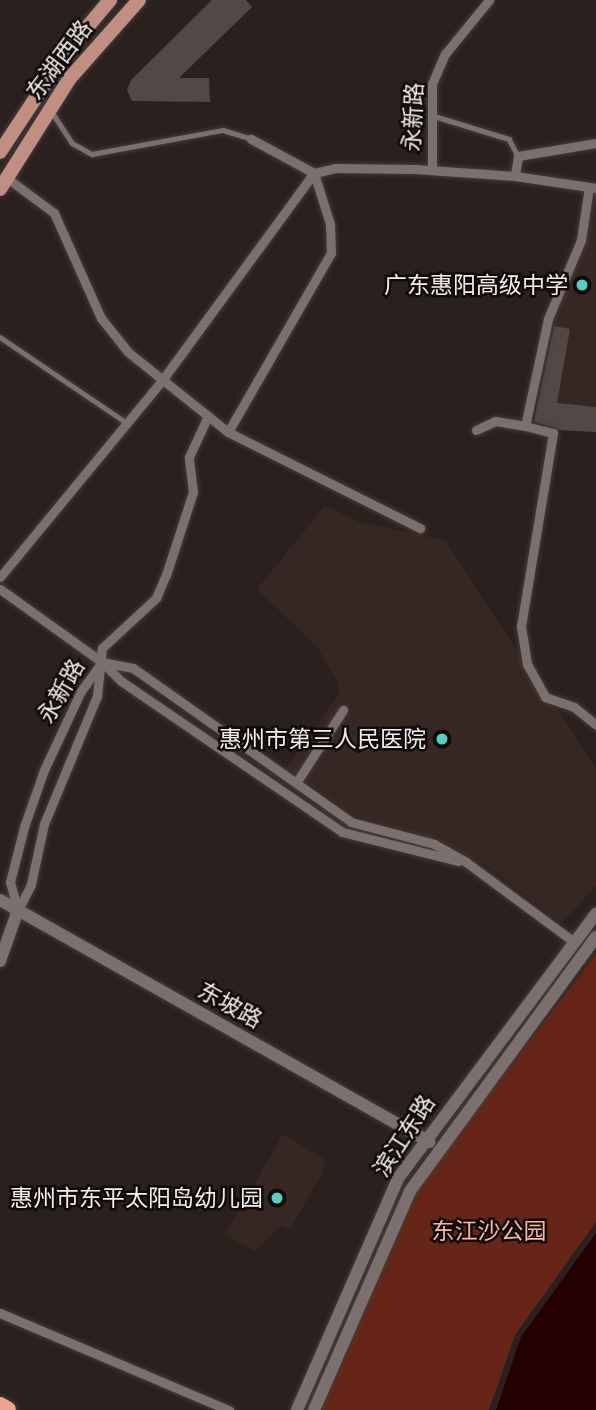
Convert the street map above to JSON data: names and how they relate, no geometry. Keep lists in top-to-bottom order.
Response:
{
  "streets": {
    "main road": [
      "东湖西路",
      "永新路",
      "东坡路",
      "滨江东路"
    ]
  },
  "crossings": [
    ["永新路", "东坡路"],
    ["东坡路", "滨江东路"]
  ],
  "parks": ["东江沙公园"],
  "places": ["广东惠阳高级中学", "惠州市第三人民医院", "惠州市东平太阳岛幼儿园"]
}
